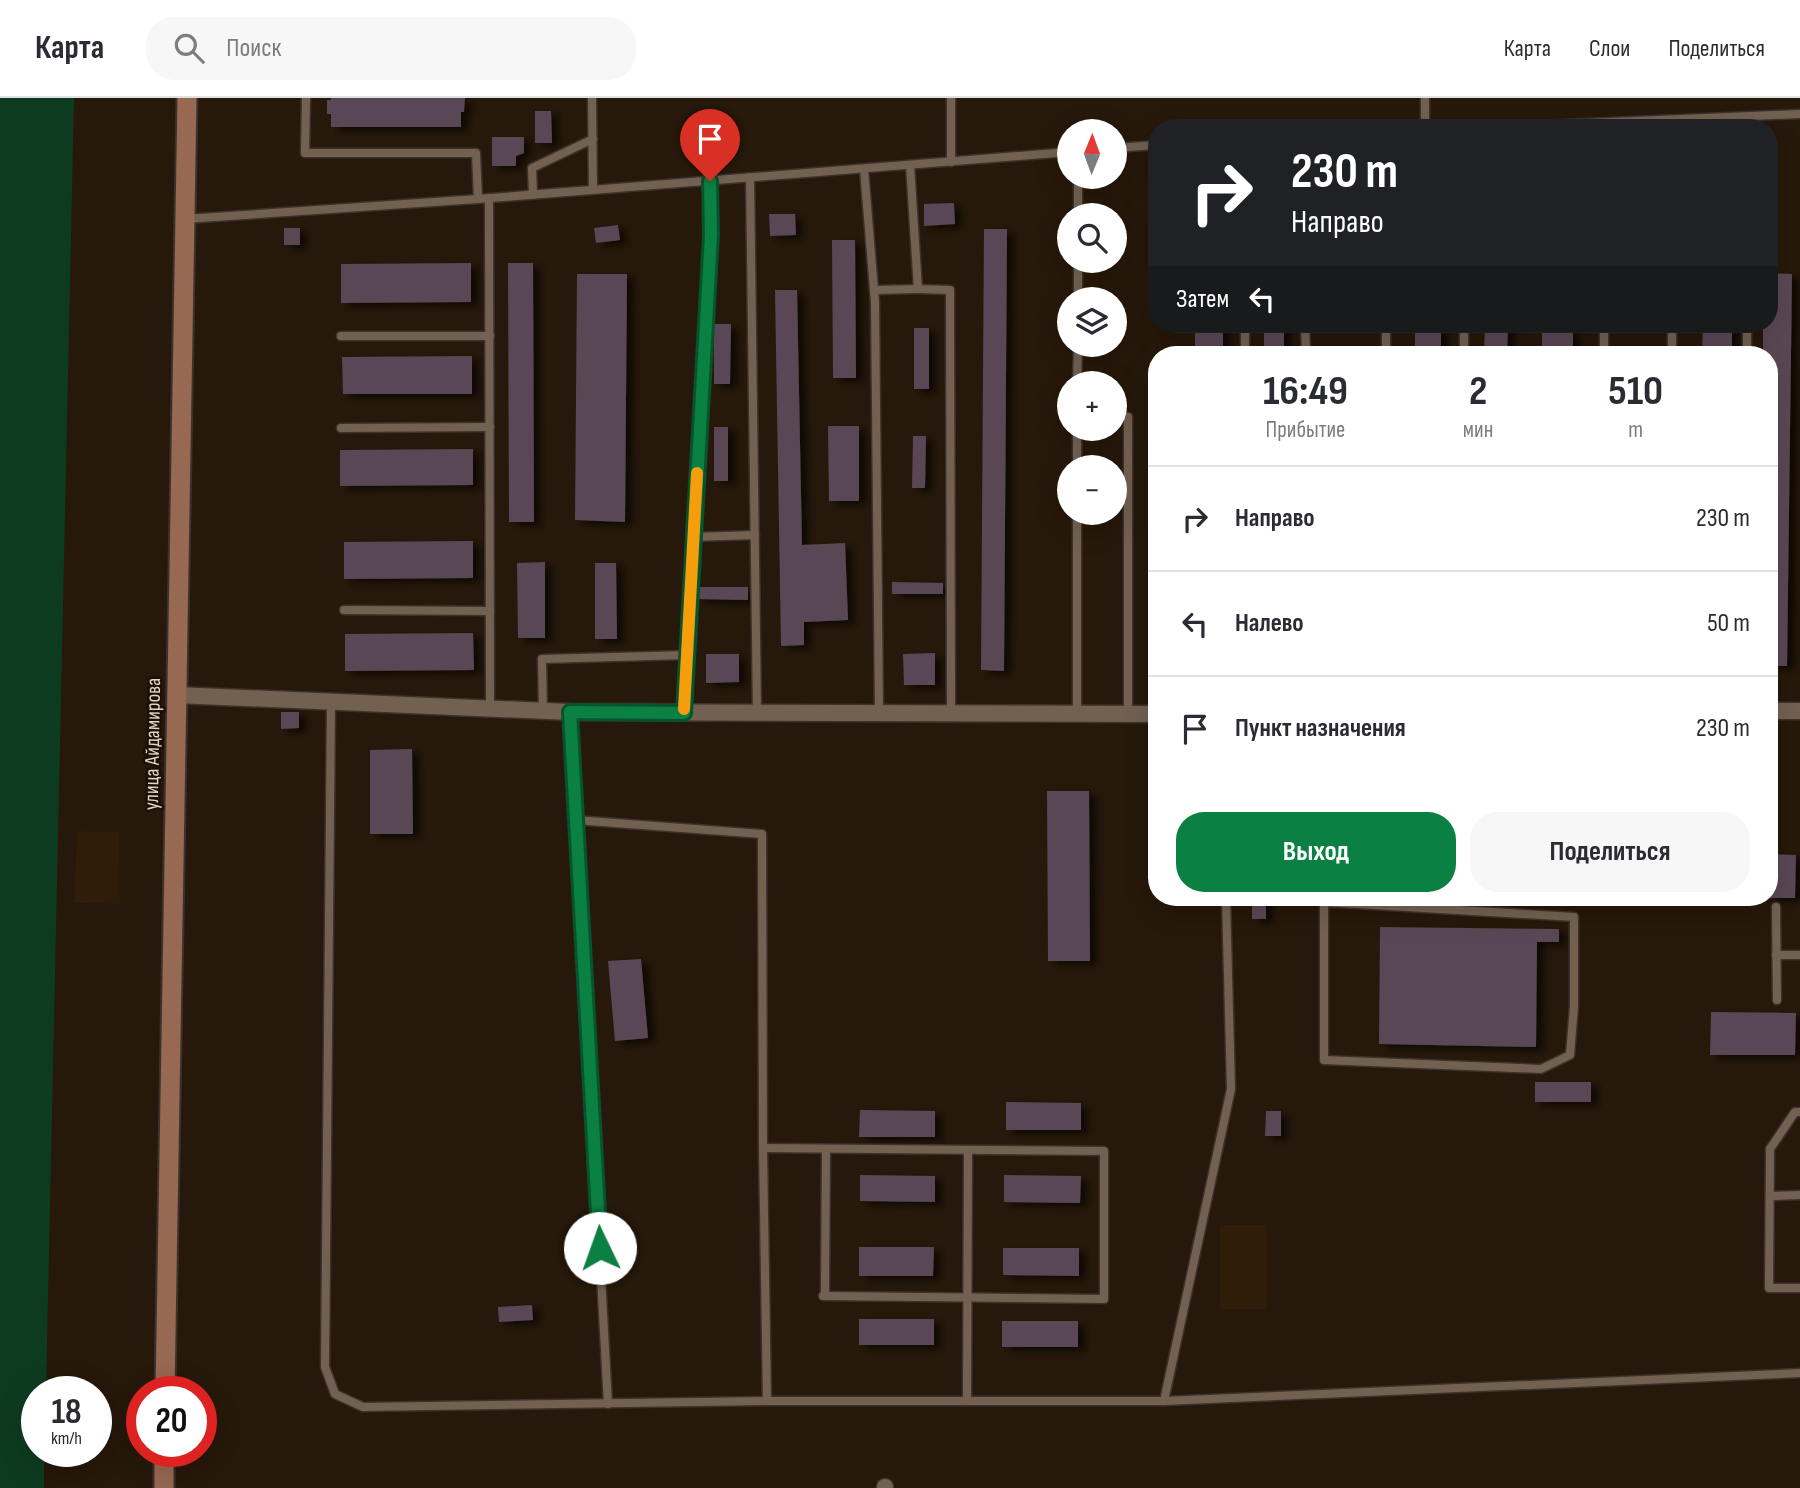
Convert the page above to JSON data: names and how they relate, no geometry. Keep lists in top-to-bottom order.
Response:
{
  "streets": {
    "main road": ["улица Айдамирова"]
  },
  "north": "top",
  "page": {
    "header": "Карта",
    "search": "Поиск",
    "nav": ["Карта", "Слои", "Поделиться"],
    "map_buttons": ["+", "−"],
    "turn": ["230 m", "Направо"],
    "then": "Затем",
    "eta": [
      "16:49",
      "Прибытие",
      "2",
      "мин",
      "510",
      "m"
    ],
    "list": [
      {
        "name": "Направо",
        "value": "230 m"
      },
      {
        "name": "Налево",
        "value": "50 m"
      },
      {
        "name": "Пункт назначения",
        "value": "230 m"
      }
    ],
    "buttons": ["Выход", "Поделиться"],
    "speed": "18 km/h",
    "limit": "20"
  }
}
